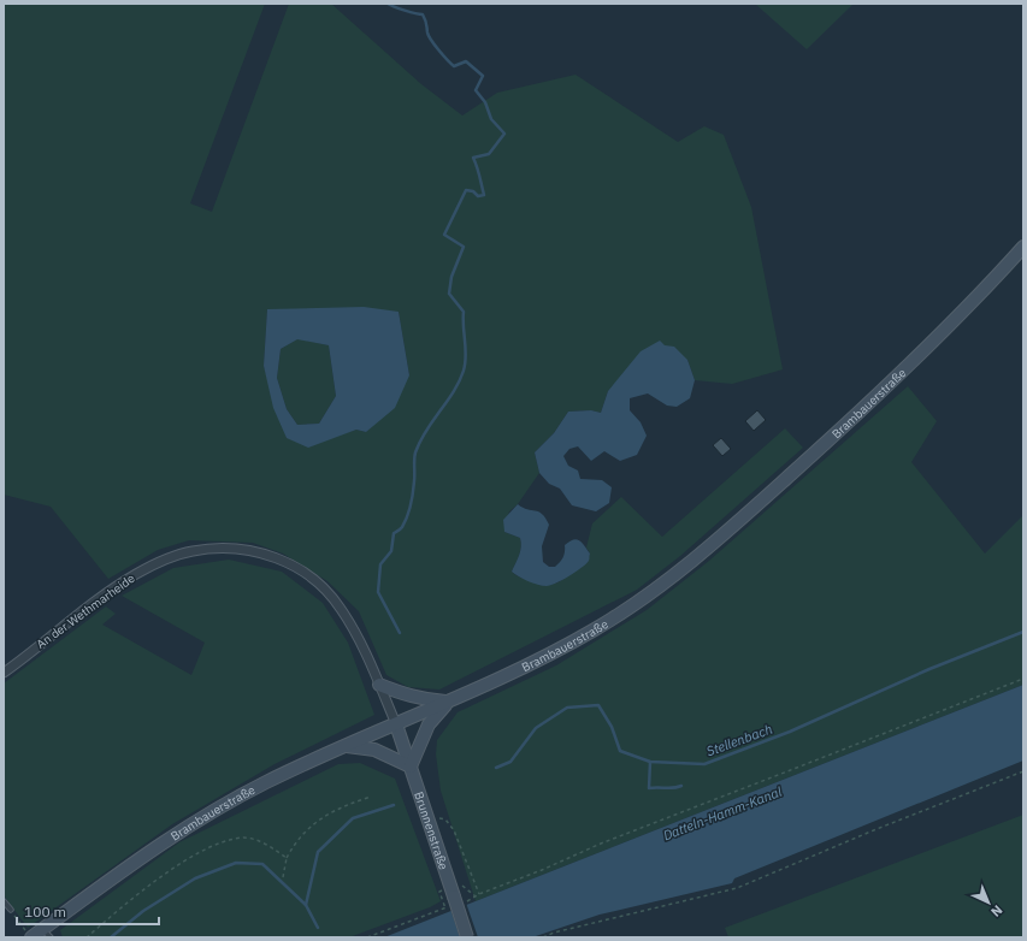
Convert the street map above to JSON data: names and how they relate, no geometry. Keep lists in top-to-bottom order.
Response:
{
  "streets": {
    "main road": ["Brambauerstraße", "Brunnenstraße"],
    "street": ["An der Wethmarheide"]
  },
  "crossings": [
    ["Brambauerstraße", "An der Wethmarheide"],
    ["Brambauerstraße", "Brunnenstraße"],
    ["An der Wethmarheide", "Brunnenstraße"]
  ],
  "water": ["Stellenbach", "Datteln-Hamm-Kanal"],
  "scale_bar": "100 m",
  "north": "bottom right"
}
